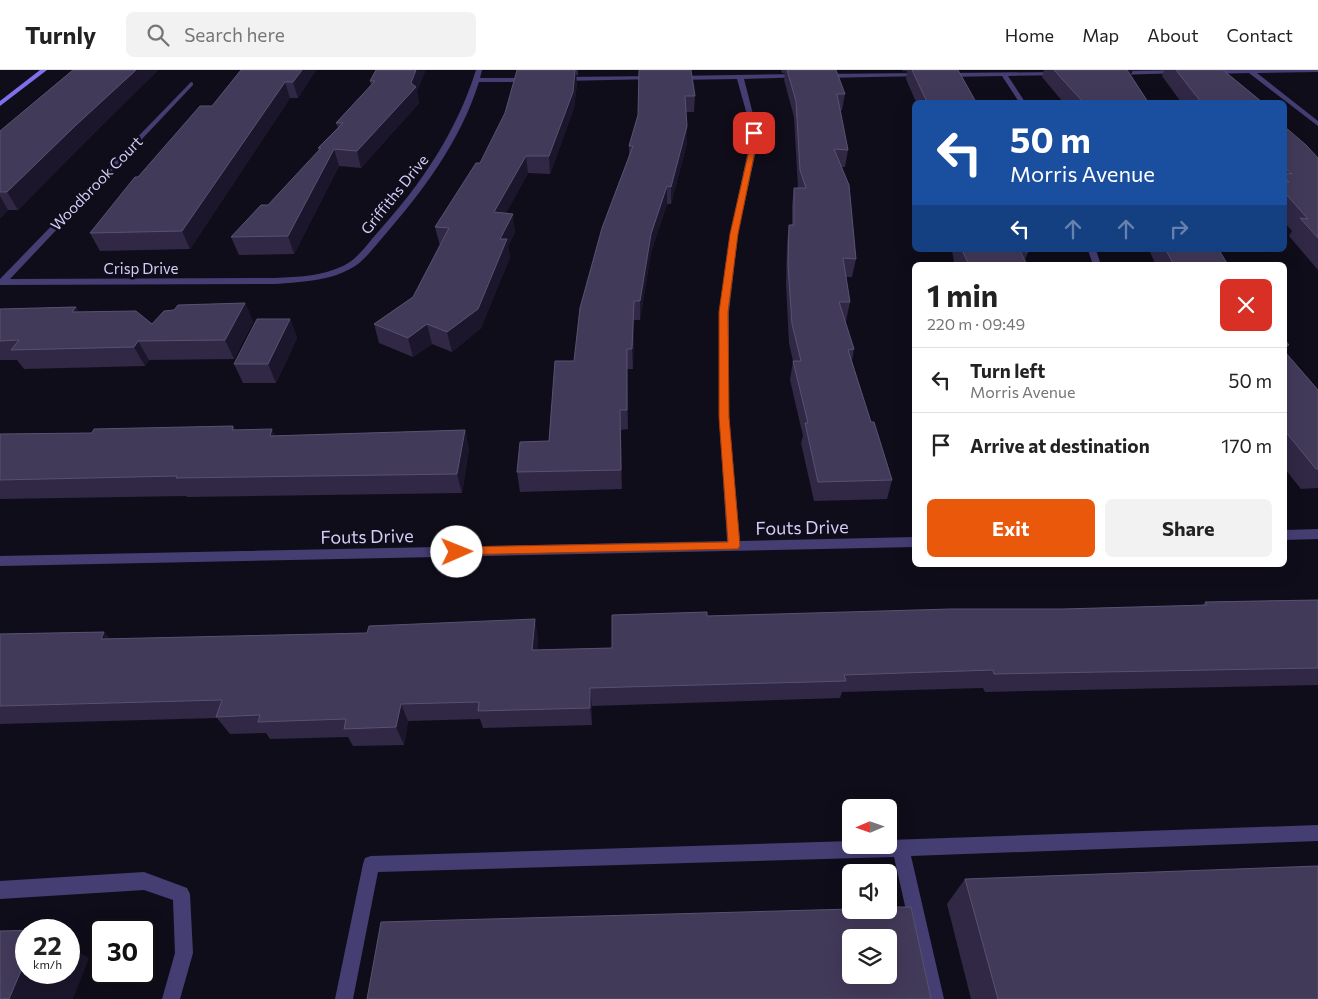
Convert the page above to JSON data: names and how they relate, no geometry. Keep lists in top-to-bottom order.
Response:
{
  "streets": {
    "street": [
      "Woodbrook Court",
      "Griffiths Drive",
      "Crisp Drive",
      "Fouts Drive"
    ]
  },
  "crossings": [
    ["Woodbrook Court", "Crisp Drive"],
    ["Griffiths Drive", "Crisp Drive"]
  ],
  "north": "left",
  "page": {
    "header": "Turnly",
    "search": "Search here",
    "nav": [
      "Home",
      "Map",
      "About",
      "Contact"
    ],
    "turn": ["50 m", "Morris Avenue"],
    "heading": ["1 min", "220 m · 09:49"],
    "list": [
      {
        "name": "Turn left",
        "note": "Morris Avenue",
        "value": "50 m"
      },
      {
        "name": "Arrive at destination",
        "value": "170 m"
      }
    ],
    "buttons": ["Exit", "Share"],
    "speed": "22 km/h",
    "limit": "30"
  }
}
